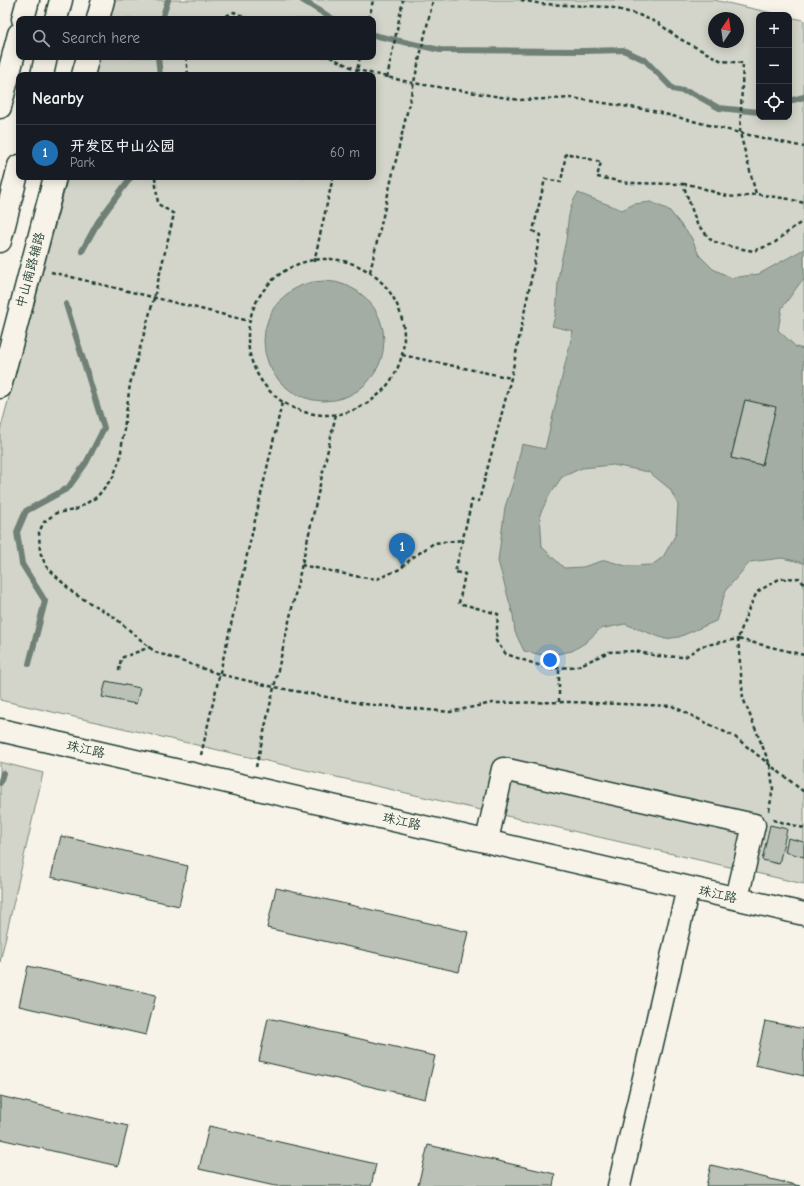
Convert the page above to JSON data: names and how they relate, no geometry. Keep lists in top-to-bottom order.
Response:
{
  "streets": {
    "street": ["中山南路辅路", "珠江路"]
  },
  "north": "top",
  "page": {
    "map_buttons": ["+", "−"],
    "search": "Search here",
    "heading": "Nearby",
    "list": [
      {
        "mark": "1",
        "name": "开发区中山公园",
        "note": "Park",
        "value": "60 m"
      }
    ],
    "pins": "1"
  }
}
